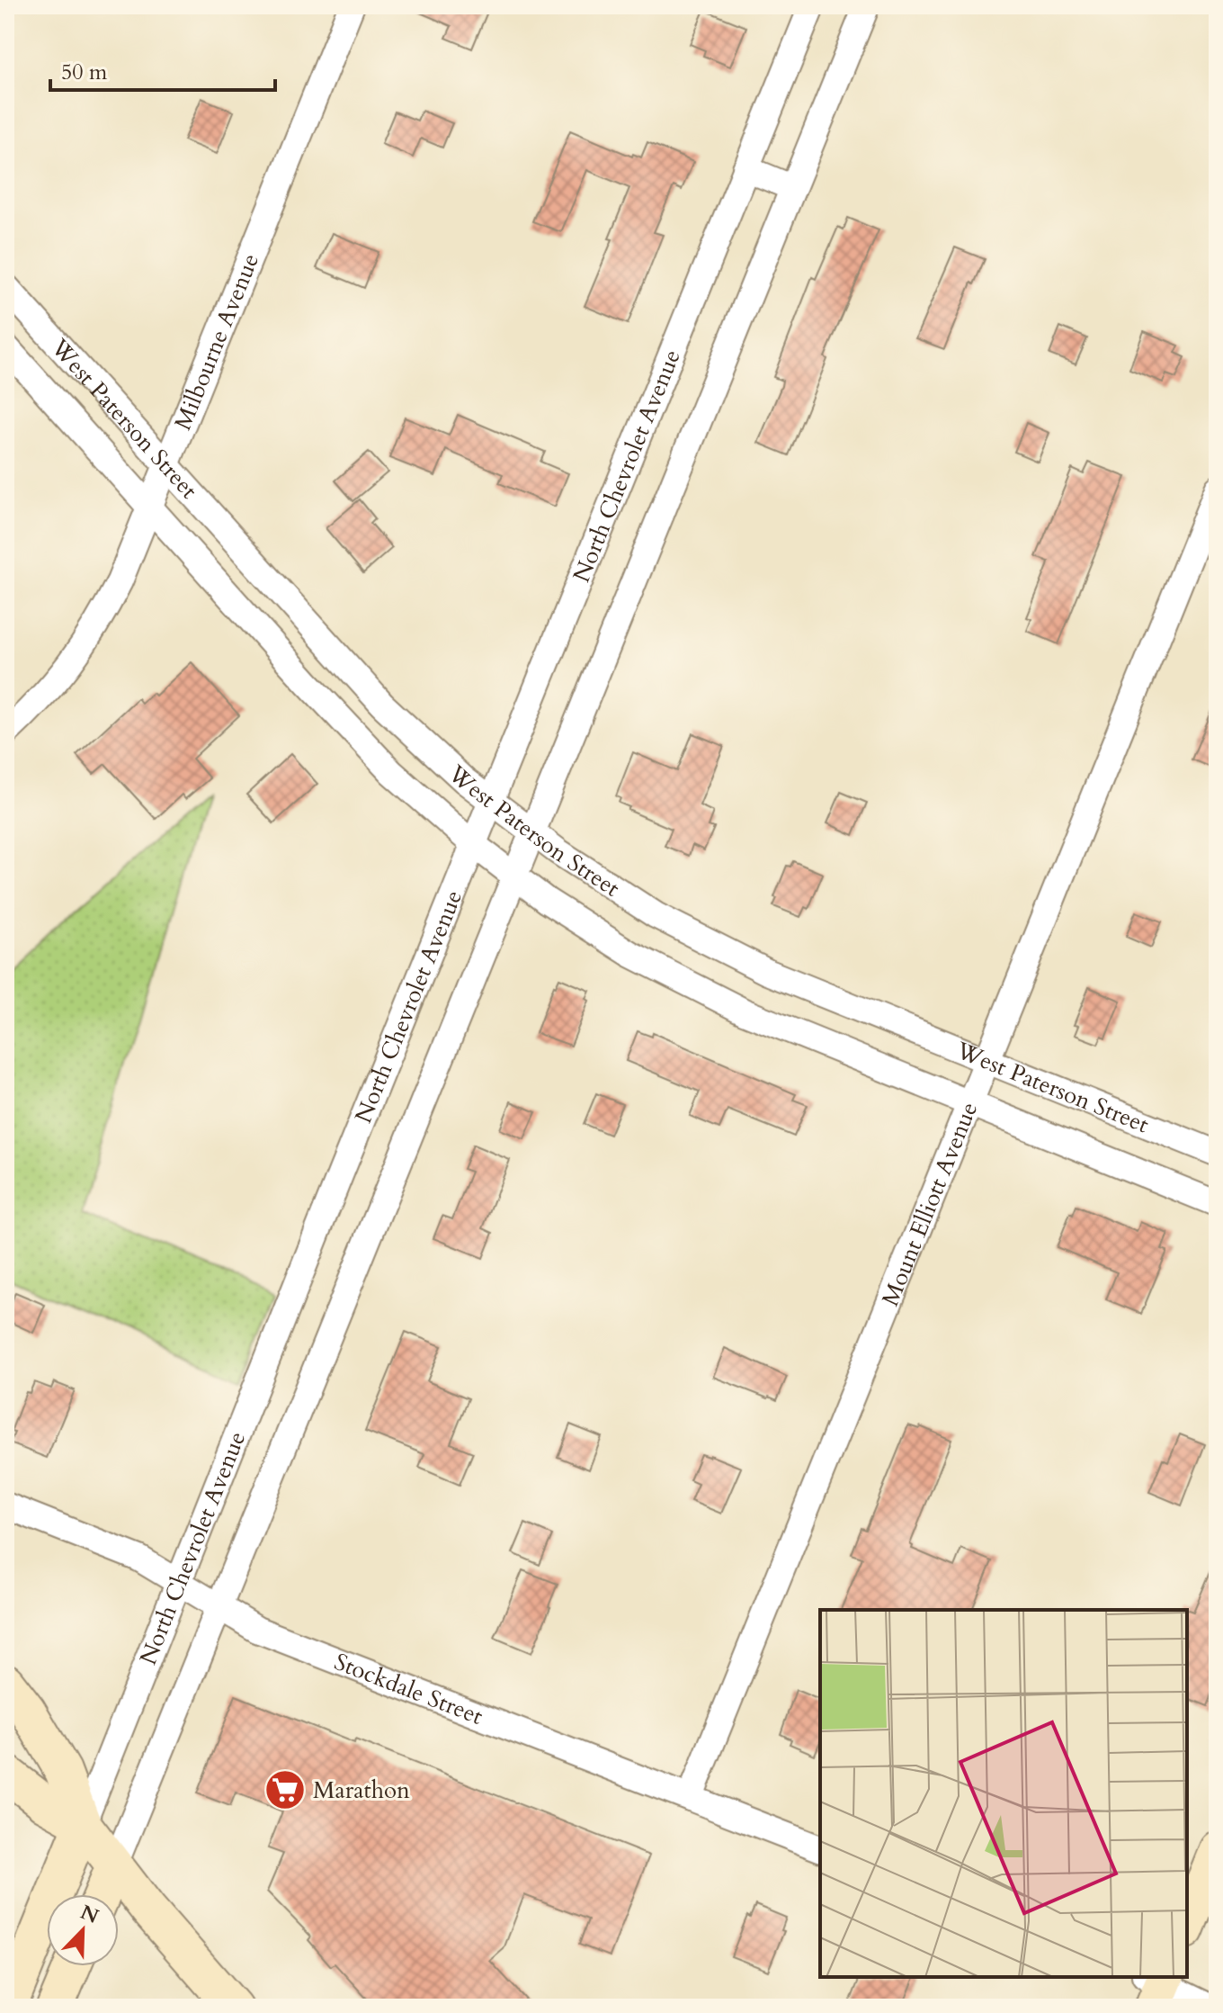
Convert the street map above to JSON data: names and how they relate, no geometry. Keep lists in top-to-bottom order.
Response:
{
  "streets": {
    "main road": ["North Chevrolet Avenue"],
    "street": [
      "Milbourne Avenue",
      "West Paterson Street",
      "Mount Elliott Avenue",
      "Stockdale Street"
    ]
  },
  "crossings": [
    ["Milbourne Avenue", "West Paterson Street"],
    ["West Paterson Street", "North Chevrolet Avenue"],
    ["West Paterson Street", "Mount Elliott Avenue"],
    ["North Chevrolet Avenue", "Stockdale Street"],
    ["Mount Elliott Avenue", "Stockdale Street"]
  ],
  "places": {
    "supermarket": ["Marathon"]
  },
  "scale_bar": "50 m",
  "north": "top right"
}
